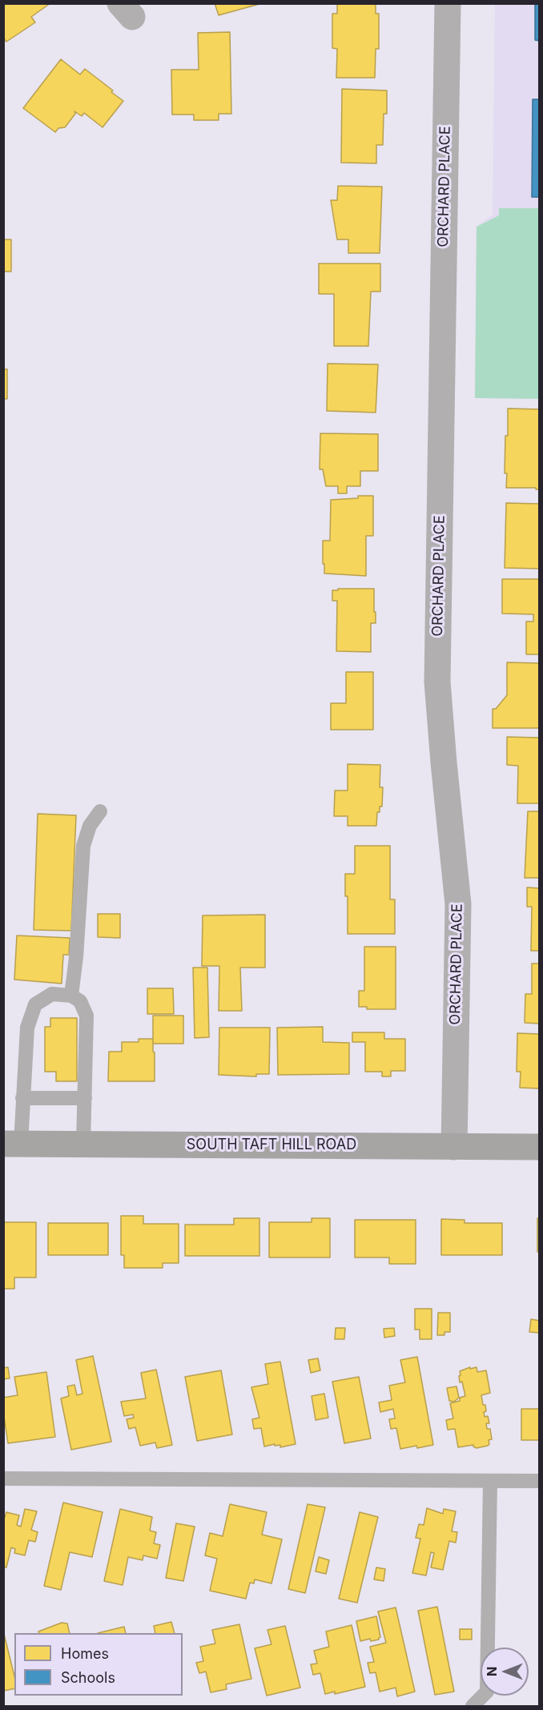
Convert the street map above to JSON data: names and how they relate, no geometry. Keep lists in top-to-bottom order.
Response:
{
  "streets": {
    "main road": ["SOUTH TAFT HILL ROAD"],
    "street": ["ORCHARD PLACE"]
  },
  "crossings": [
    ["ORCHARD PLACE", "SOUTH TAFT HILL ROAD"]
  ],
  "legend": ["Homes", "Schools"],
  "north": "left"
}
